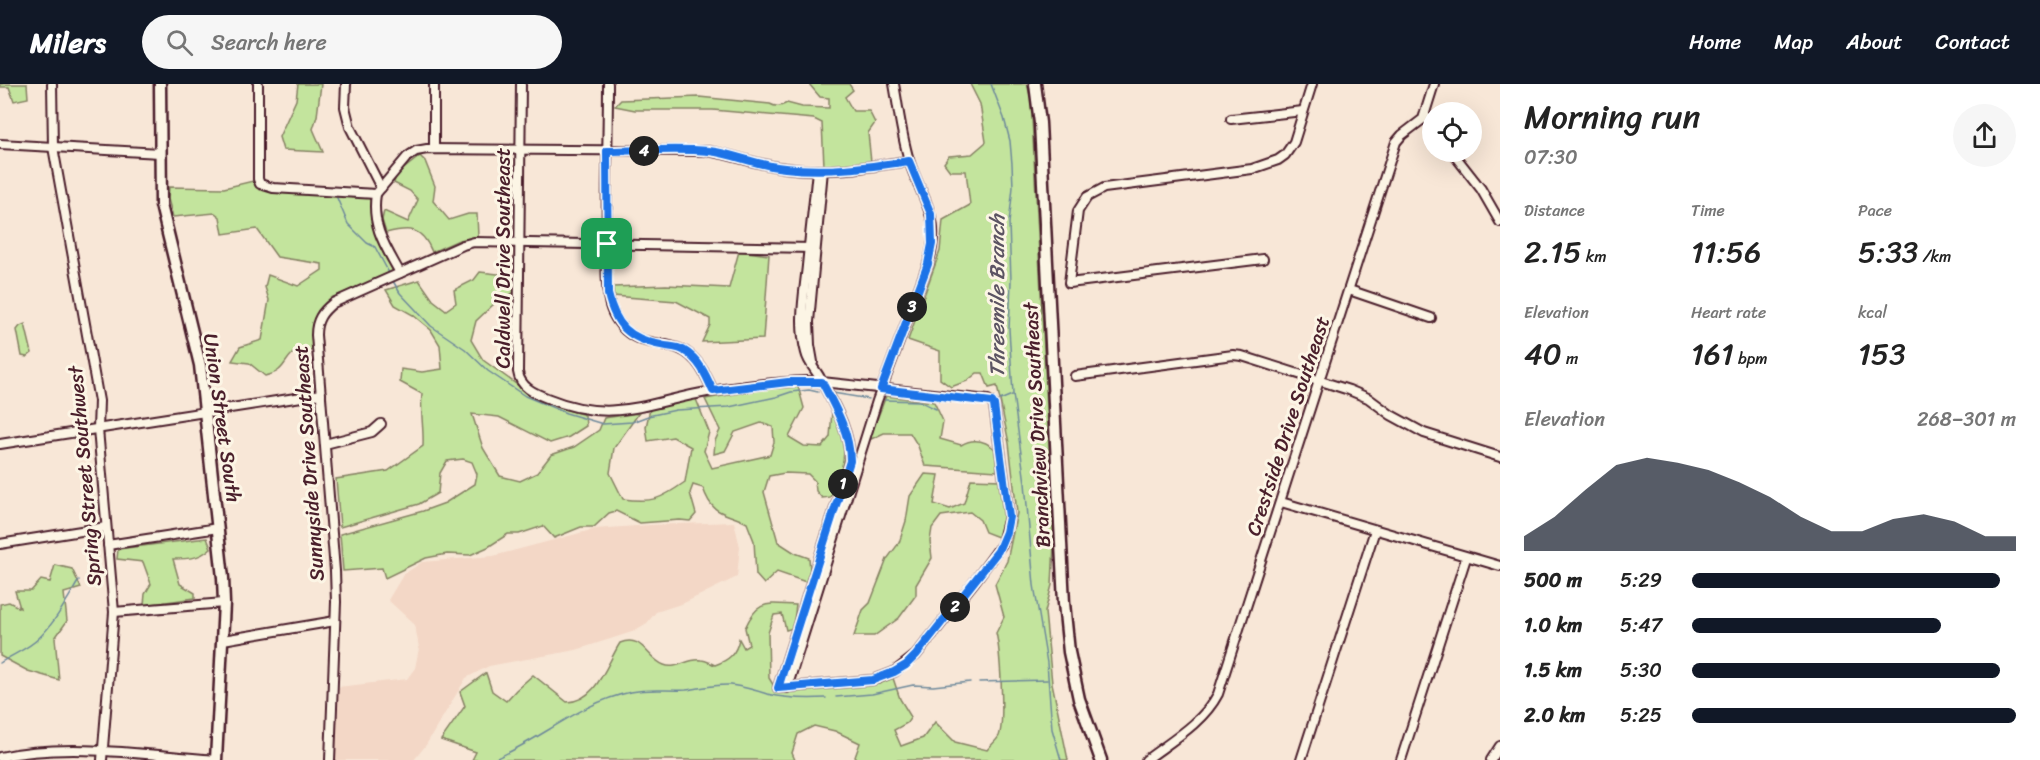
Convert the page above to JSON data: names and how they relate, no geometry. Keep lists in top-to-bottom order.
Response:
{
  "streets": {
    "main road": ["Union Street South", "Branchview Drive Southeast"],
    "street": [
      "Caldwell Drive Southeast",
      "Crestside Drive Southeast",
      "Sunnyside Drive Southeast",
      "Spring Street Southwest"
    ]
  },
  "crossings": [
    ["Caldwell Drive Southeast", "Sunnyside Drive Southeast"]
  ],
  "water": ["Threemile Branch"],
  "page": {
    "header": "Milers",
    "search": "Search here",
    "nav": [
      "Home",
      "Map",
      "About",
      "Contact"
    ],
    "heading": ["Morning run", "07:30"],
    "pins": [
      "4",
      "3",
      "1",
      "2"
    ],
    "stats": [
      ["Distance", "2.15 km"],
      ["Time", "11:56"],
      ["Pace", "5:33 /km"],
      ["Elevation", "40 m"],
      ["Heart rate", "161 bpm"],
      ["kcal", "153"]
    ],
    "chart": ["Elevation", "268–301 m"],
    "list": [
      {
        "name": "500 m",
        "note": "5:29"
      },
      {
        "name": "1.0 km",
        "note": "5:47"
      },
      {
        "name": "1.5 km",
        "note": "5:30"
      },
      {
        "name": "2.0 km",
        "note": "5:25"
      }
    ]
  }
}
